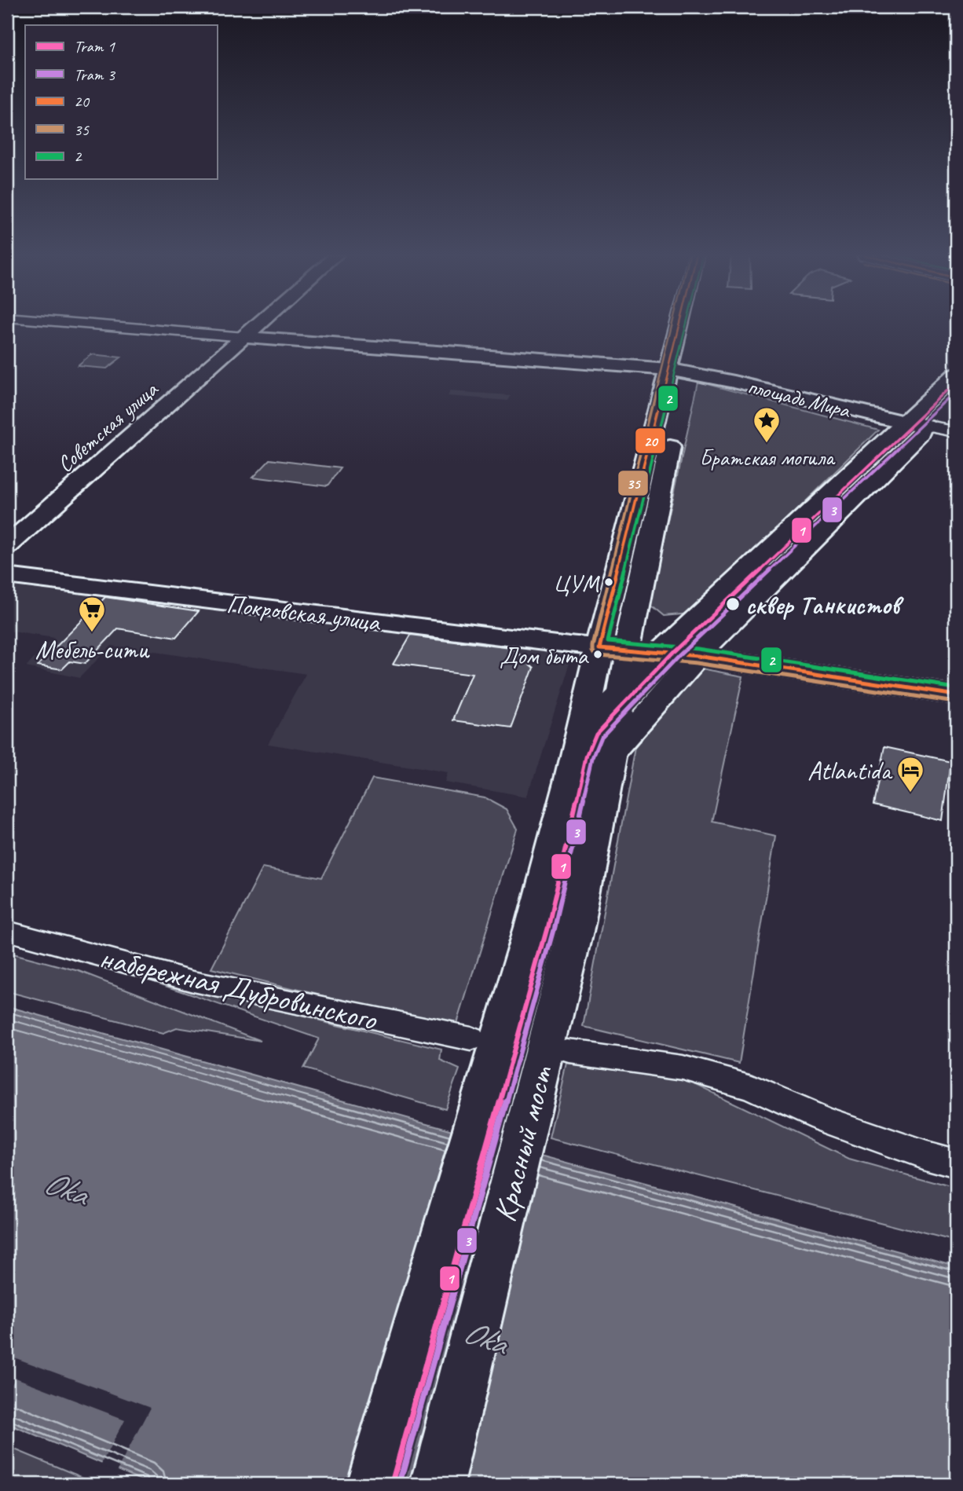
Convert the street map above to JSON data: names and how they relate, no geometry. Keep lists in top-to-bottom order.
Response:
{
  "streets": {
    "main road": [
      "площадь Мира",
      "Советская улица",
      "Покровская улица",
      "Красный мост"
    ],
    "street": ["набережная Дубровинского"]
  },
  "crossings": [
    ["площадь Мира", "Советская улица"]
  ],
  "water": ["Oka"],
  "places": {
    "place": ["Братская могила"],
    "other": ["ЦУМ", "сквер Танкистов", "Дом быта"],
    "supermarket": ["Мебель-сити"],
    "hotel": ["Atlantida"]
  },
  "lines": [
    "transit line 20",
    "transit line 35",
    "transit line 2",
    "tram line 1",
    "tram line 3"
  ],
  "legend": [
    "Tram 1",
    "Tram 3",
    "20",
    "35",
    "2"
  ]
}
